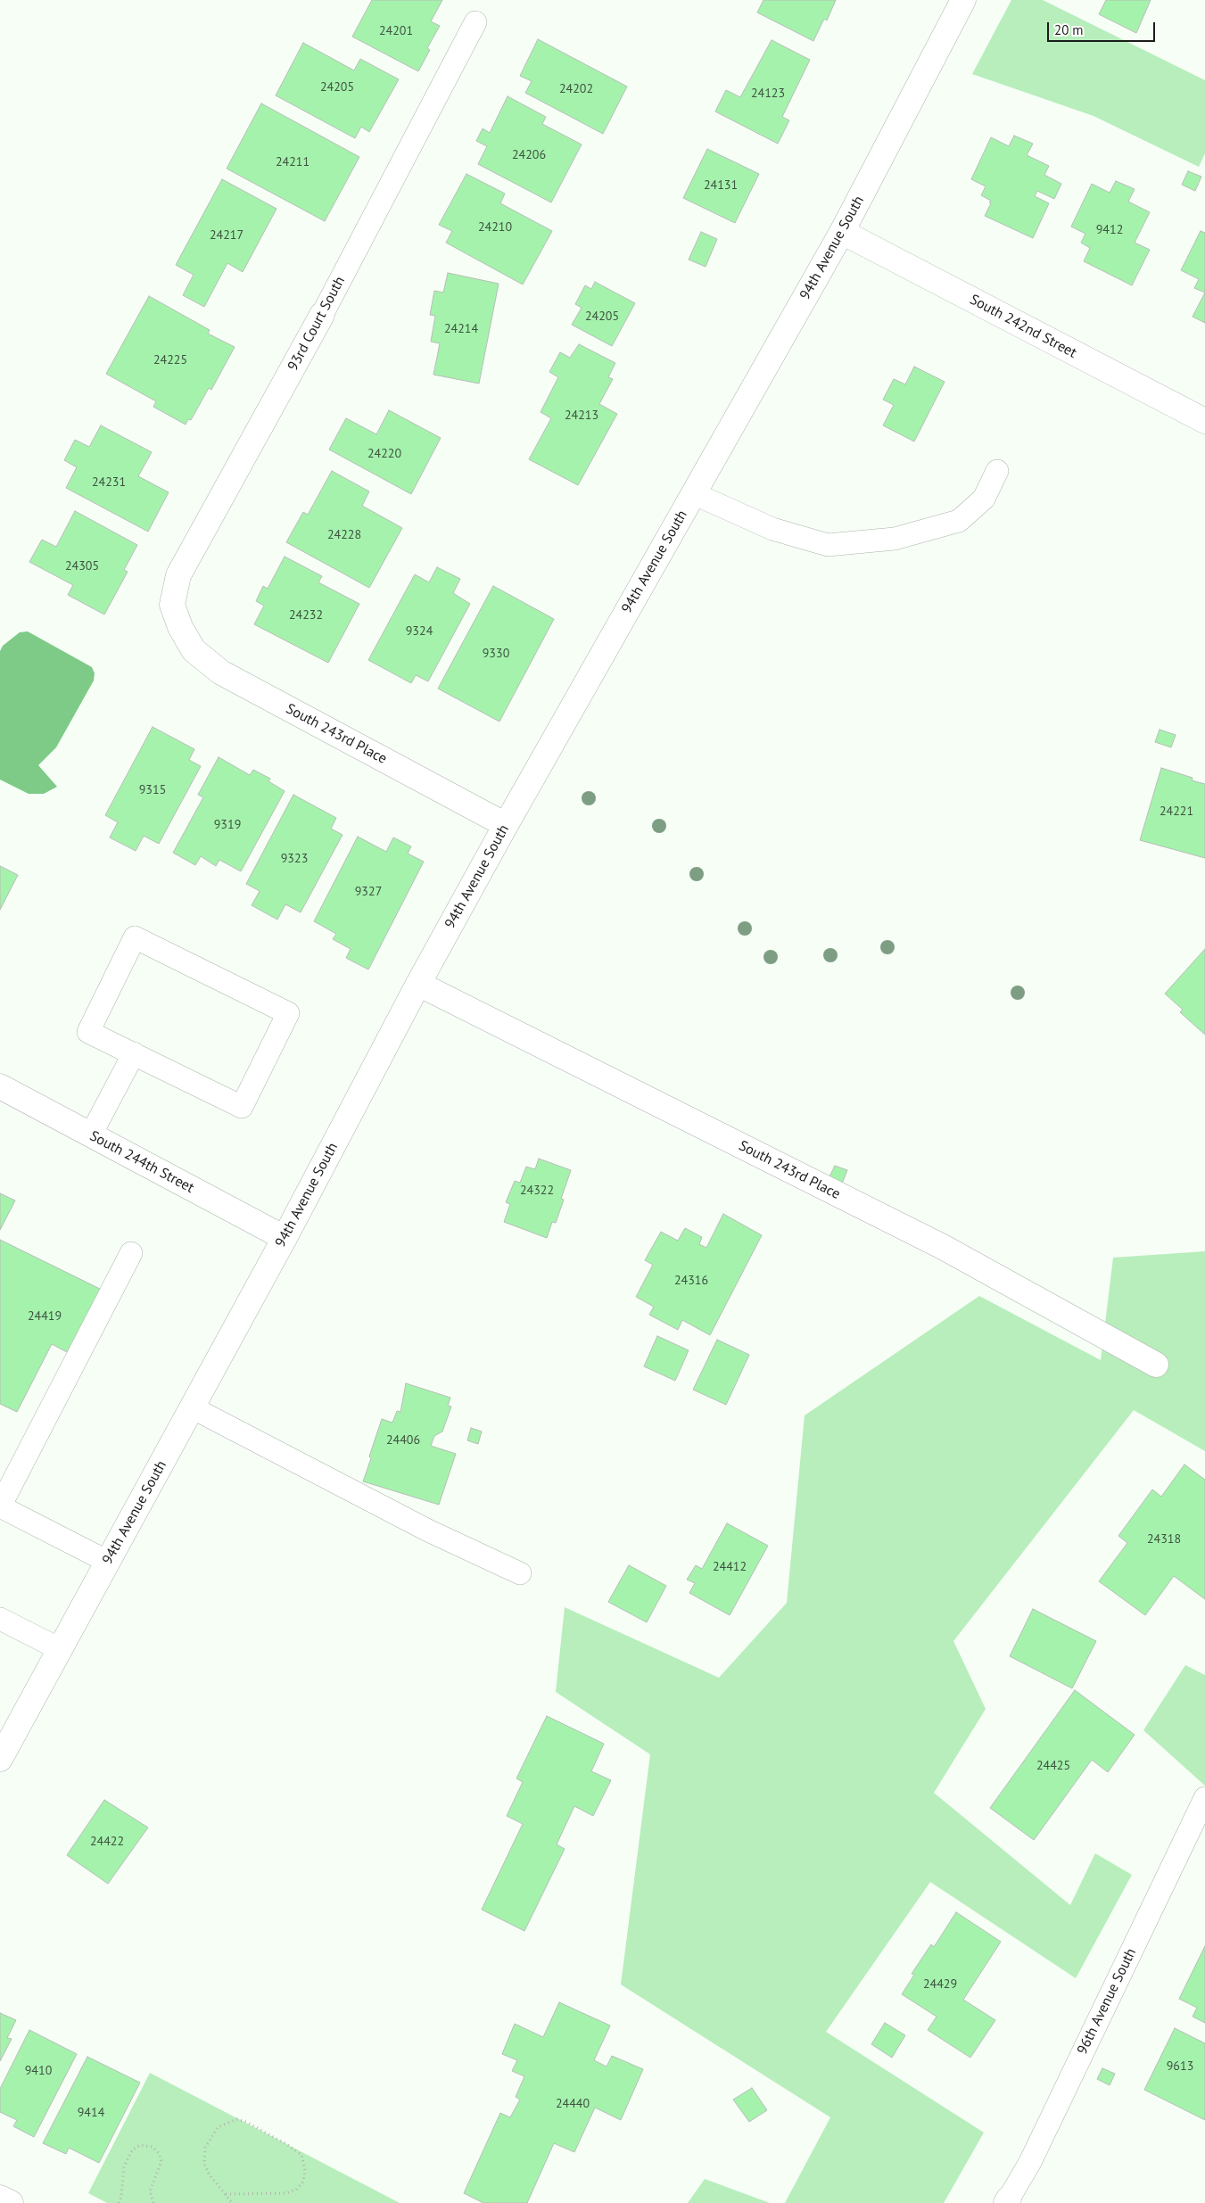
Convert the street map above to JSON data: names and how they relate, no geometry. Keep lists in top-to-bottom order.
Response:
{
  "streets": {
    "street": [
      "94th Avenue South",
      "93rd Court South",
      "South 242nd Street",
      "South 243rd Place",
      "South 244th Street"
    ],
    "lane": ["96th Avenue South"]
  },
  "crossings": [
    ["94th Avenue South", "South 242nd Street"],
    ["94th Avenue South", "South 243rd Place"],
    ["94th Avenue South", "South 244th Street"],
    ["93rd Court South", "South 243rd Place"]
  ],
  "house_numbers": [
    "24201",
    "24205",
    "24202",
    "24123",
    "24206",
    "24211",
    "24131",
    "24210",
    "9412",
    "24217",
    "24205",
    "24214",
    "24225",
    "24213",
    "24220",
    "24231",
    "24228",
    "24305",
    "24232",
    "9324",
    "9330",
    "9315",
    "24221",
    "9319",
    "9323",
    "9327",
    "24322",
    "24316",
    "24419",
    "24406",
    "24318",
    "24412",
    "24425",
    "24422",
    "24429",
    "9613",
    "9410",
    "24440",
    "9414"
  ],
  "scale_bar": "20 m"
}
